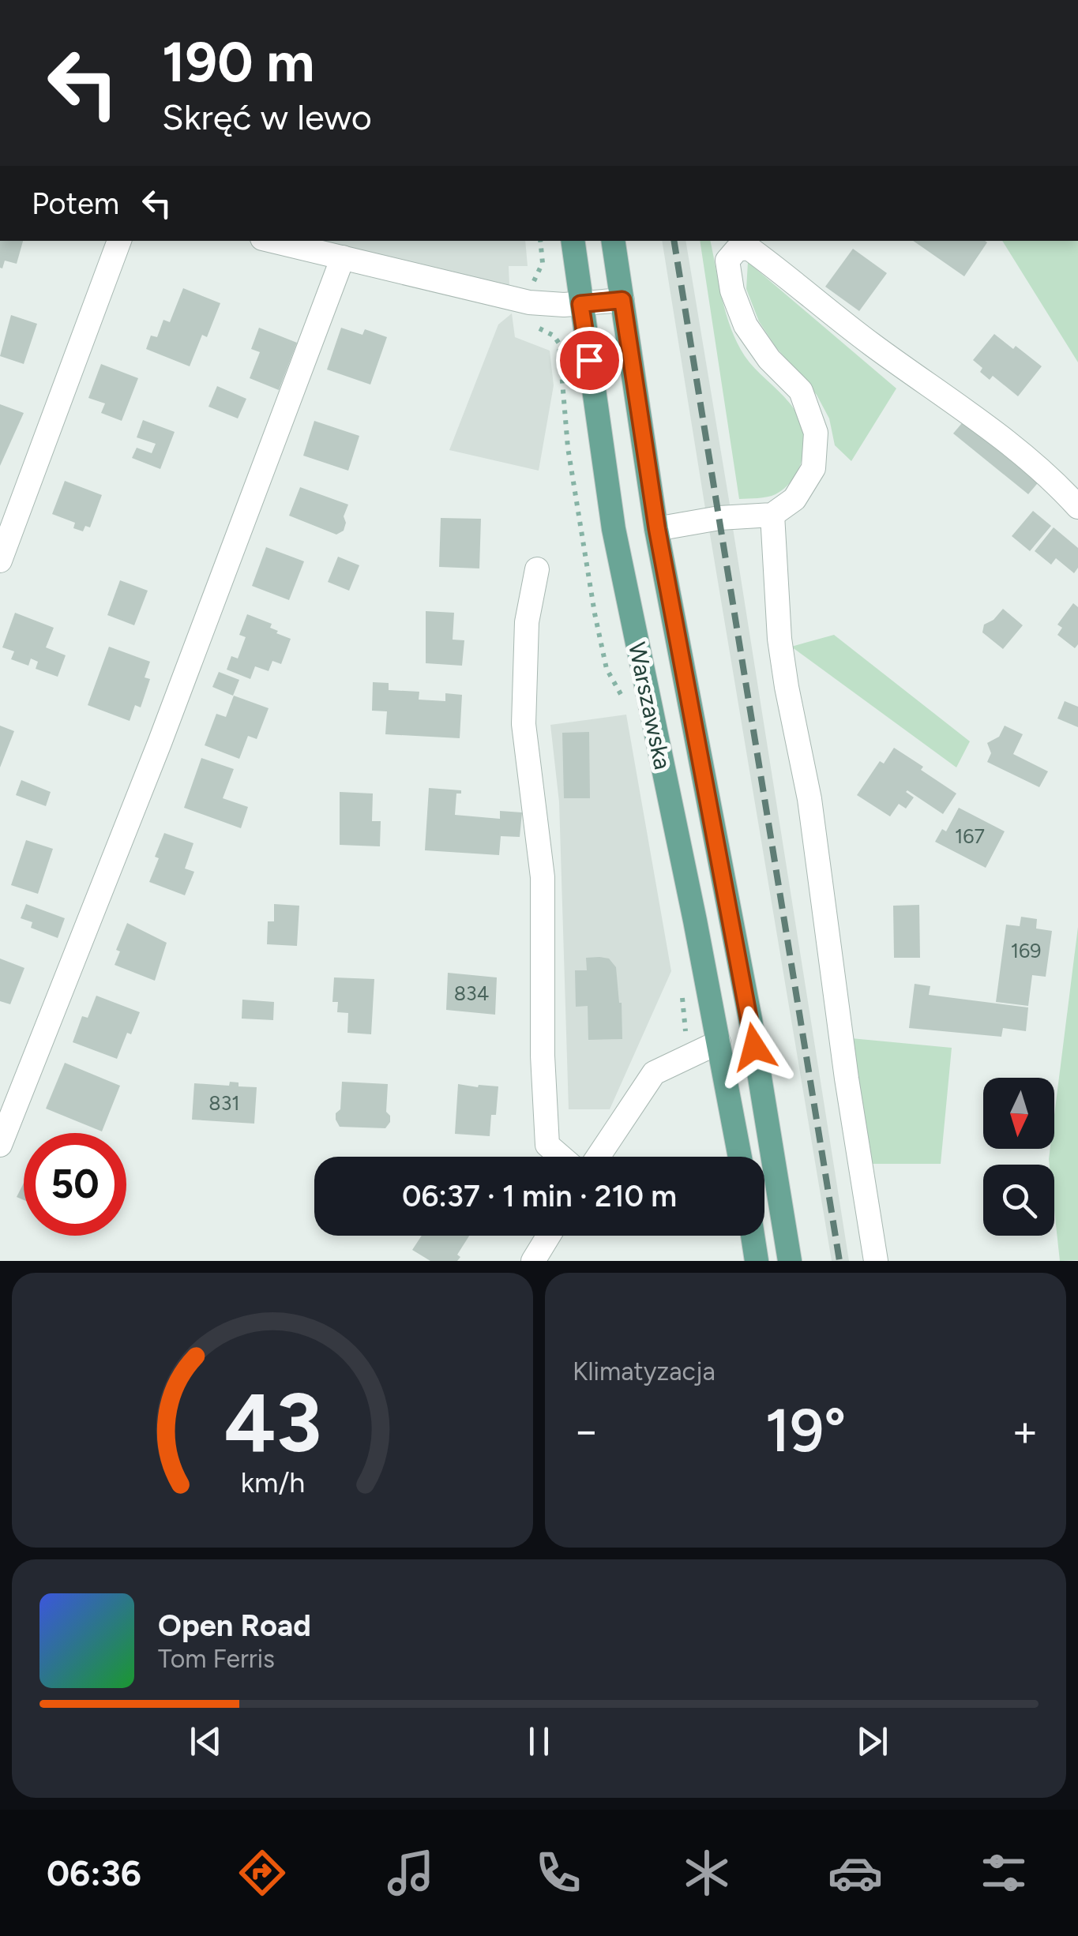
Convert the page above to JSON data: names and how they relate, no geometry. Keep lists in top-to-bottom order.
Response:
{
  "streets": {
    "main road": ["Warszawska"]
  },
  "house_numbers": [
    "167",
    "169",
    "834",
    "831"
  ],
  "north": "bottom",
  "page": {
    "turn": ["190 m", "Skręć w lewo"],
    "then": "Potem",
    "limit": "50",
    "trip": "06:37 · 1 min · 210 m",
    "tile": "Klimatyzacja",
    "heat": ["−", "19°", "+"],
    "song": ["Open Road", "Tom Ferris"],
    "tabs": "06:36",
    "gauge": ["43", "km/h"]
  }
}
